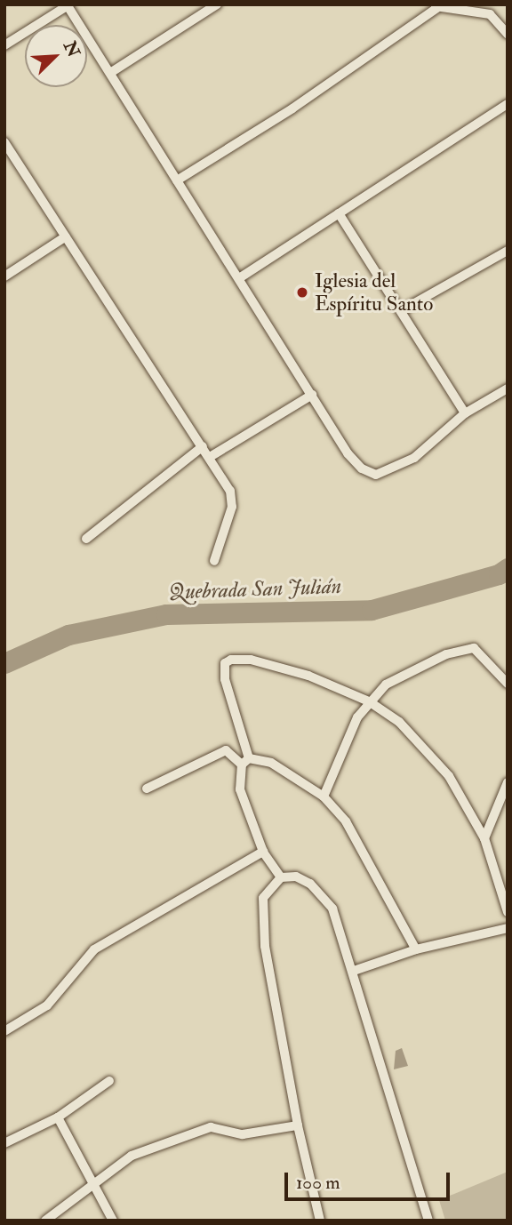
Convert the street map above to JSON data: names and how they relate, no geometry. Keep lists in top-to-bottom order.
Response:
{
  "water": ["Quebrada San Julián"],
  "places": ["Iglesia del Espíritu Santo"],
  "scale_bar": "100 m",
  "north": "top right"
}
